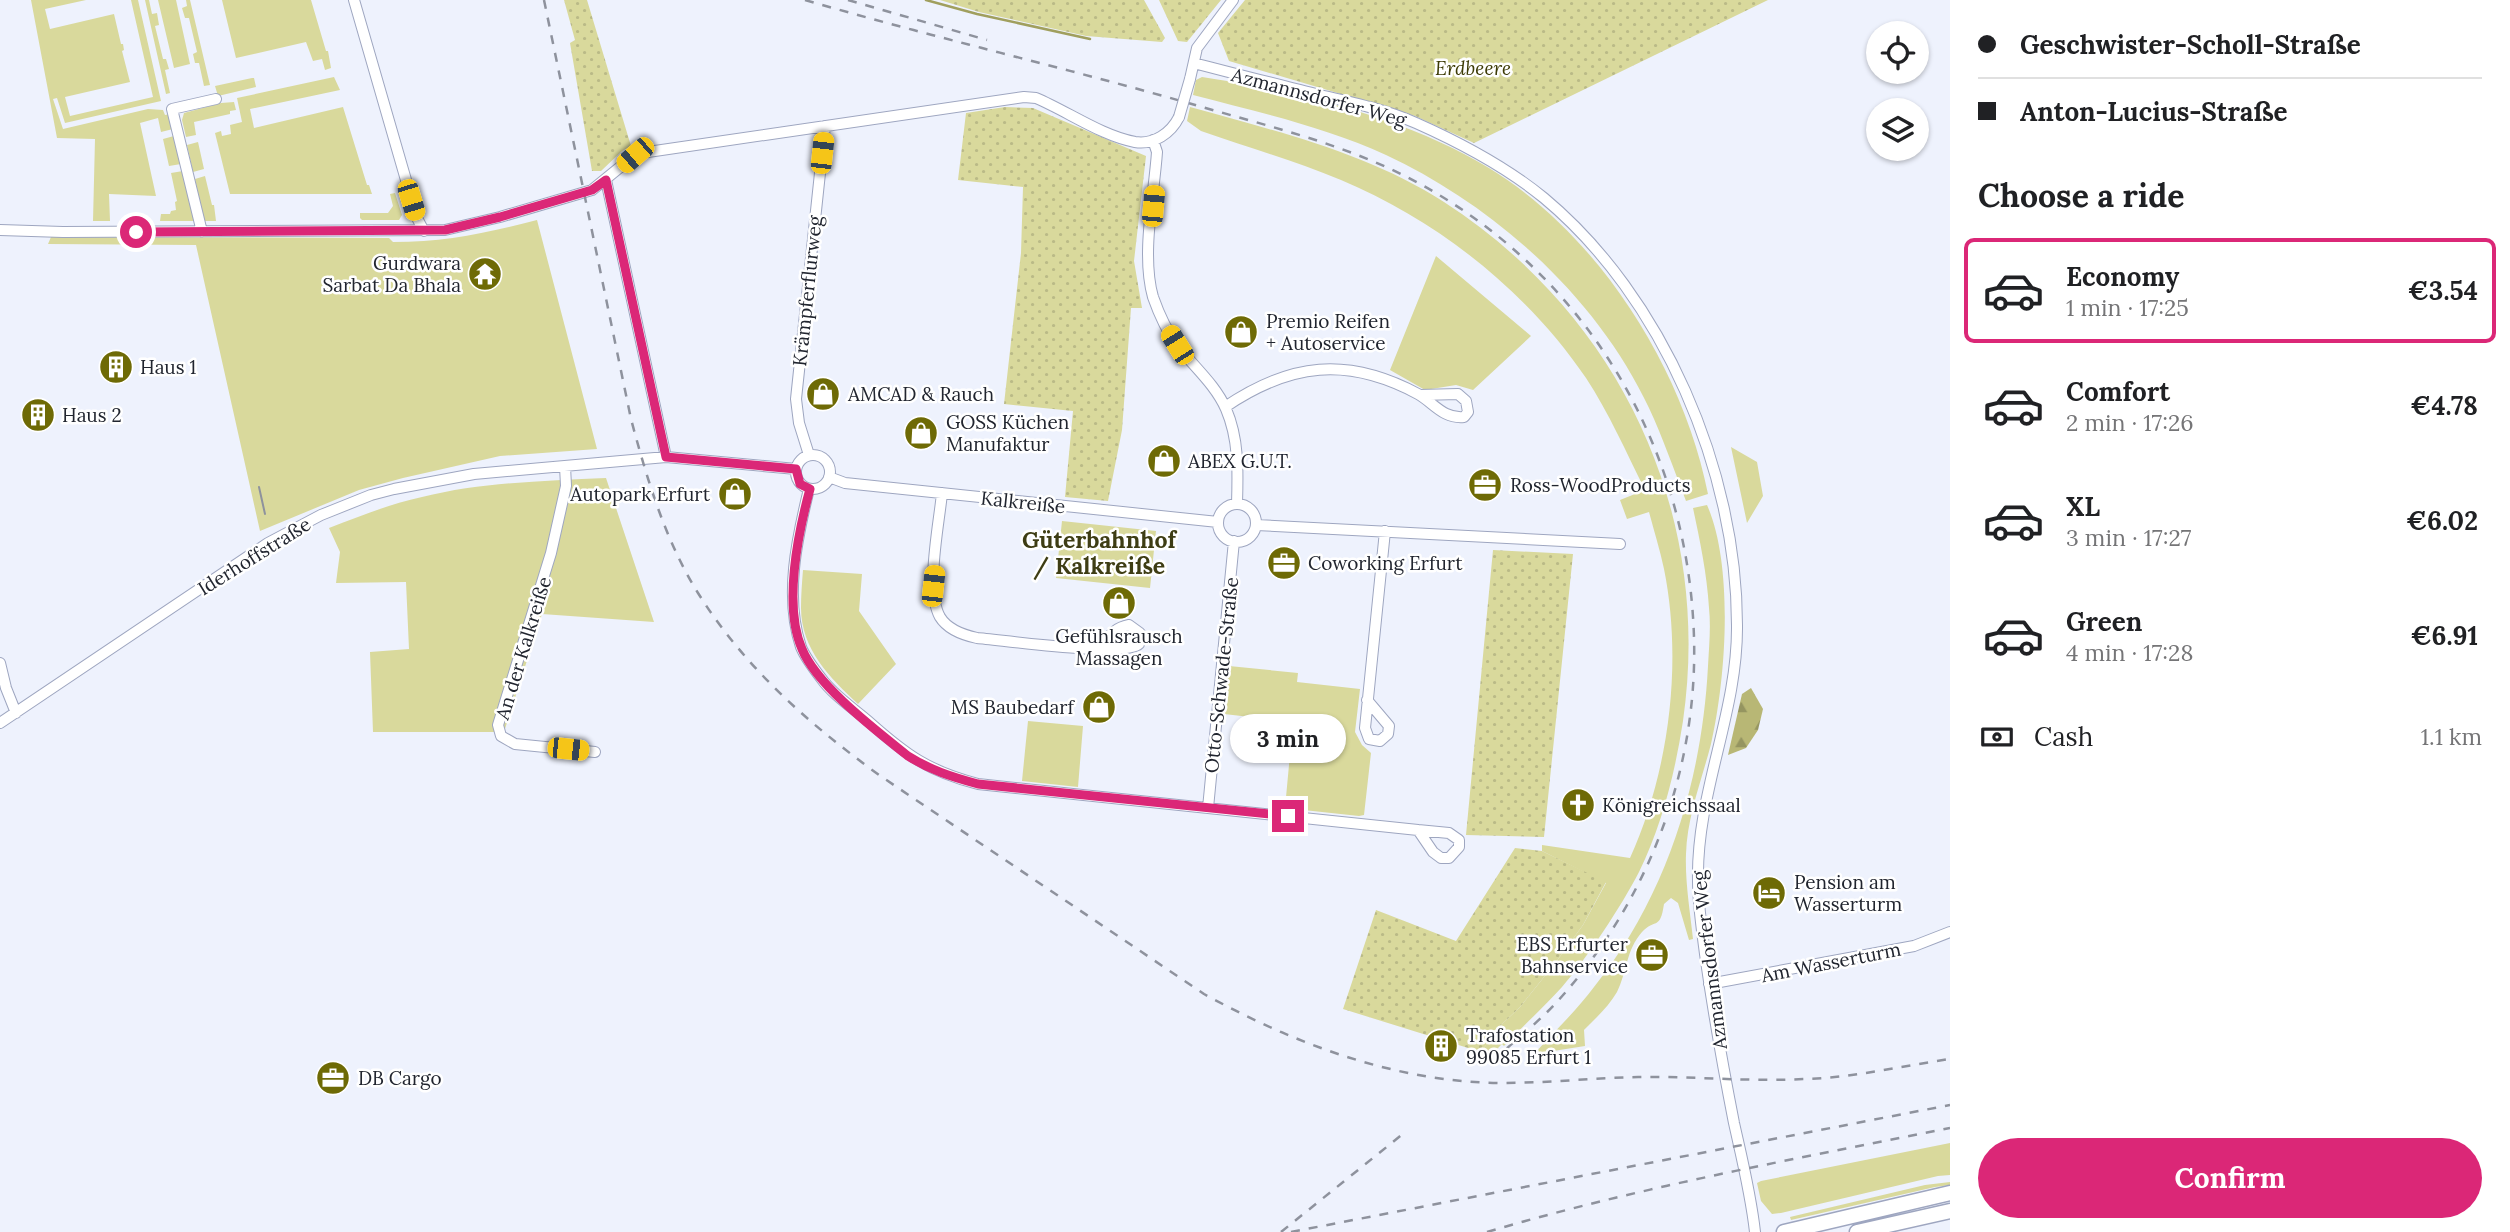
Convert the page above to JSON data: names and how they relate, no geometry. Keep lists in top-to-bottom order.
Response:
{
  "streets": {
    "street": [
      "Azmannsdorfer Weg",
      "Krämpferflurweg",
      "Kalkreiße",
      "Iderhoffstraße",
      "An der Kalkreiße",
      "Otto-Schwade-Straße",
      "Am Wasserturm"
    ]
  },
  "crossings": [
    ["Azmannsdorfer Weg", "Am Wasserturm"],
    ["Krämpferflurweg", "Kalkreiße"],
    ["Kalkreiße", "Otto-Schwade-Straße"],
    ["Iderhoffstraße", "An der Kalkreiße"]
  ],
  "districts": ["Güterbahnhof / Kalkreiße"],
  "parks": ["Erdbeere"],
  "places": {
    "temple": ["Gurdwara Sarbat Da Bhala"],
    "shop": [
      "Premio Reifen + Autoservice",
      "AMCAD & Rauch",
      "GOSS Küchen Manufaktur",
      "ABEX G.U.T.",
      "Autopark Erfurt",
      "Gefühlsrausch Massagen",
      "MS Baubedarf"
    ],
    "building": ["Haus 1", "Haus 2", "Trafostation 99085 Erfurt 1"],
    "office": [
      "Ross-WoodProducts",
      "Coworking Erfurt",
      "EBS Erfurter Bahnservice",
      "DB Cargo"
    ],
    "church": ["Königreichssaal"],
    "hotel": ["Pension am Wasserturm"]
  },
  "page": {
    "banner": ["Geschwister-Scholl-Straße", "Anton-Lucius-Straße"],
    "heading": "Choose a ride",
    "list": [
      {
        "name": "Economy",
        "note": "1 min · 17:25",
        "value": "€3.54"
      },
      {
        "name": "Comfort",
        "note": "2 min · 17:26",
        "value": "€4.78"
      },
      {
        "name": "XL",
        "note": "3 min · 17:27",
        "value": "€6.02"
      },
      {
        "name": "Green",
        "note": "4 min · 17:28",
        "value": "€6.91"
      }
    ],
    "pay": ["Cash", "1.1 km"],
    "bubble": "3 min",
    "buttons": "Confirm"
  }
}
